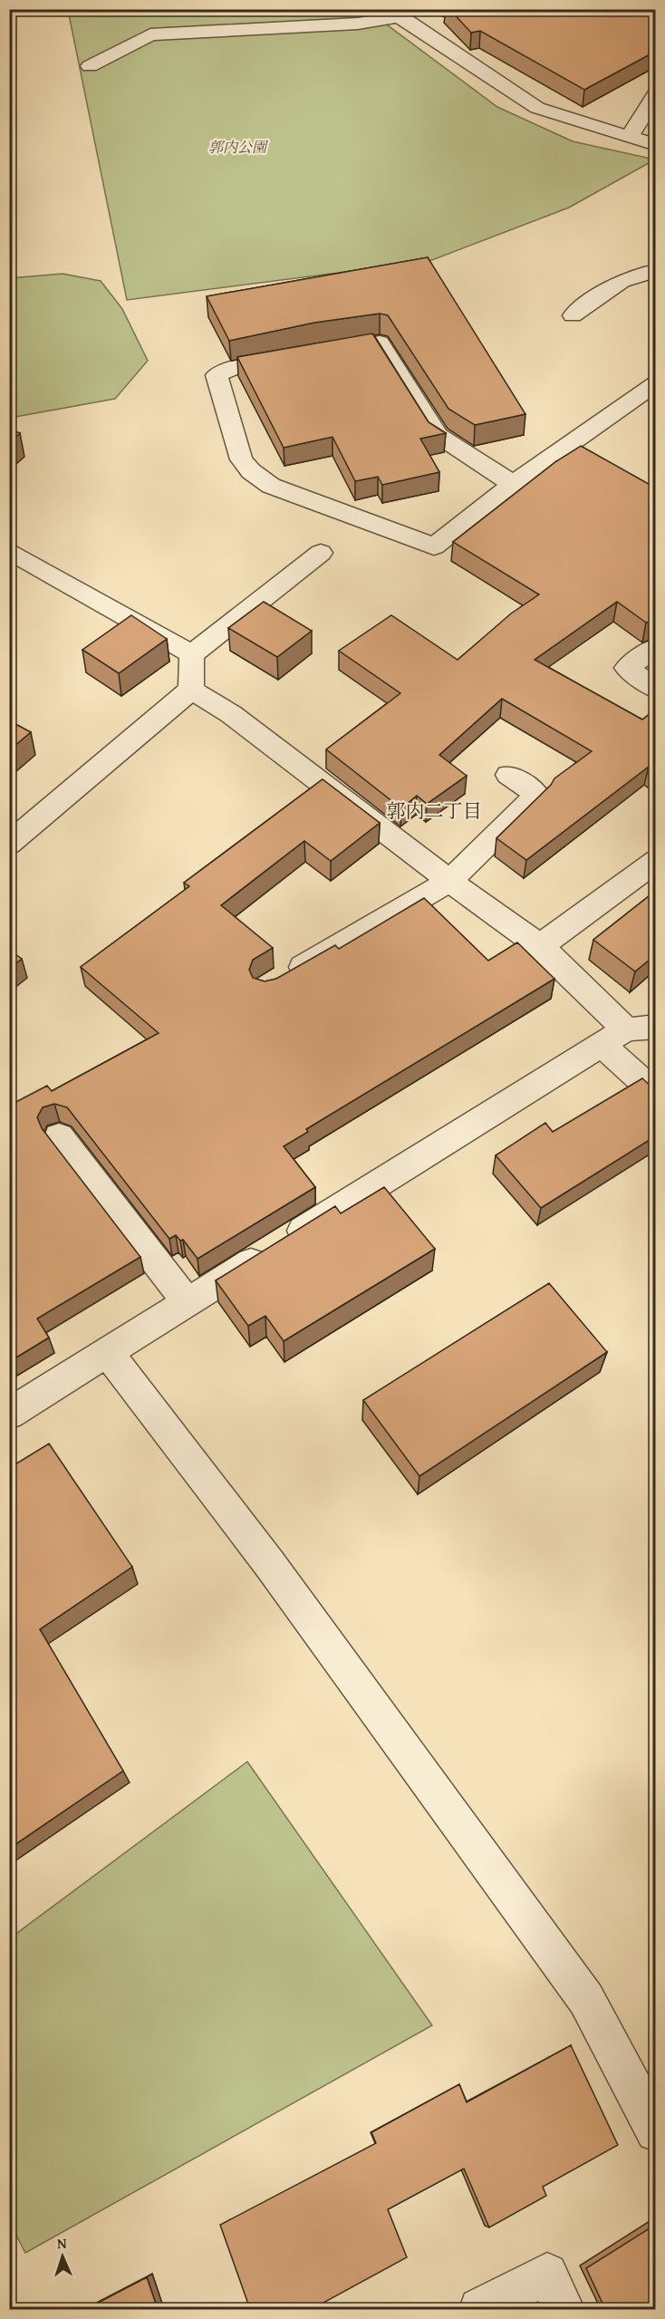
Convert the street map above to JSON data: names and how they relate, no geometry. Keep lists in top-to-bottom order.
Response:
{
  "districts": ["郭内二丁目"],
  "parks": ["郭内公園"],
  "north": "top"
}
